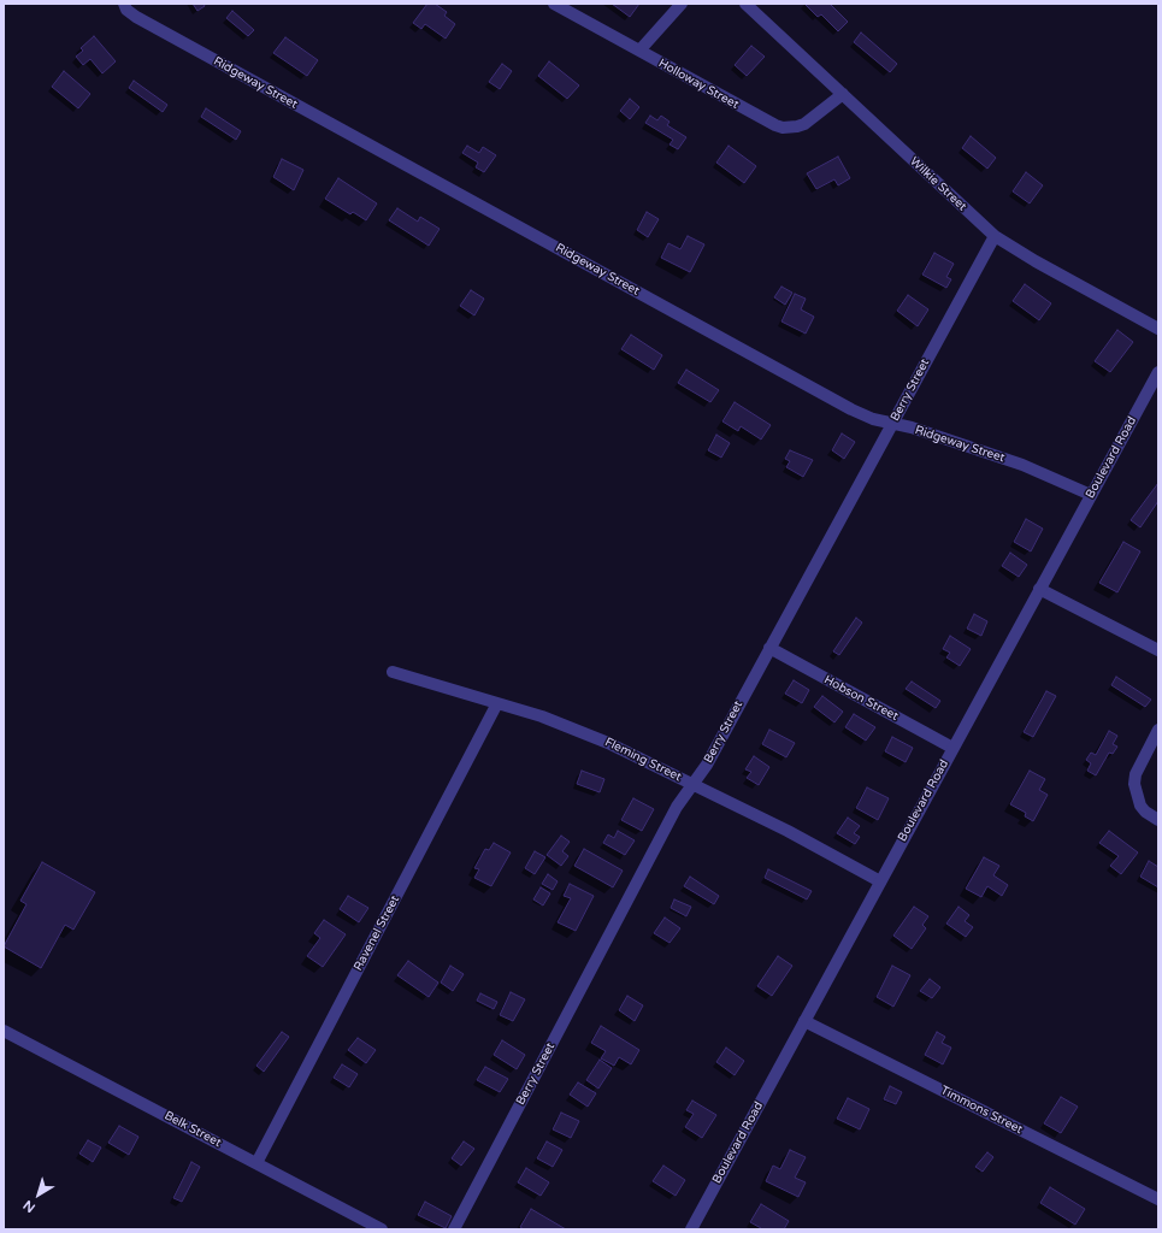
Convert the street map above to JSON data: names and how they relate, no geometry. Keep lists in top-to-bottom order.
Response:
{
  "streets": {
    "street": [
      "Ridgeway Street",
      "Holloway Street",
      "Wilkie Street",
      "Berry Street",
      "Boulevard Road",
      "Hobson Street",
      "Fleming Street",
      "Ravenel Street",
      "Timmons Street",
      "Belk Street"
    ]
  },
  "crossings": [
    ["Ridgeway Street", "Berry Street"],
    ["Ridgeway Street", "Boulevard Road"],
    ["Holloway Street", "Wilkie Street"],
    ["Wilkie Street", "Berry Street"],
    ["Berry Street", "Hobson Street"],
    ["Berry Street", "Fleming Street"],
    ["Boulevard Road", "Hobson Street"],
    ["Boulevard Road", "Fleming Street"],
    ["Boulevard Road", "Timmons Street"],
    ["Fleming Street", "Ravenel Street"],
    ["Ravenel Street", "Belk Street"]
  ],
  "north": "bottom left"
}
